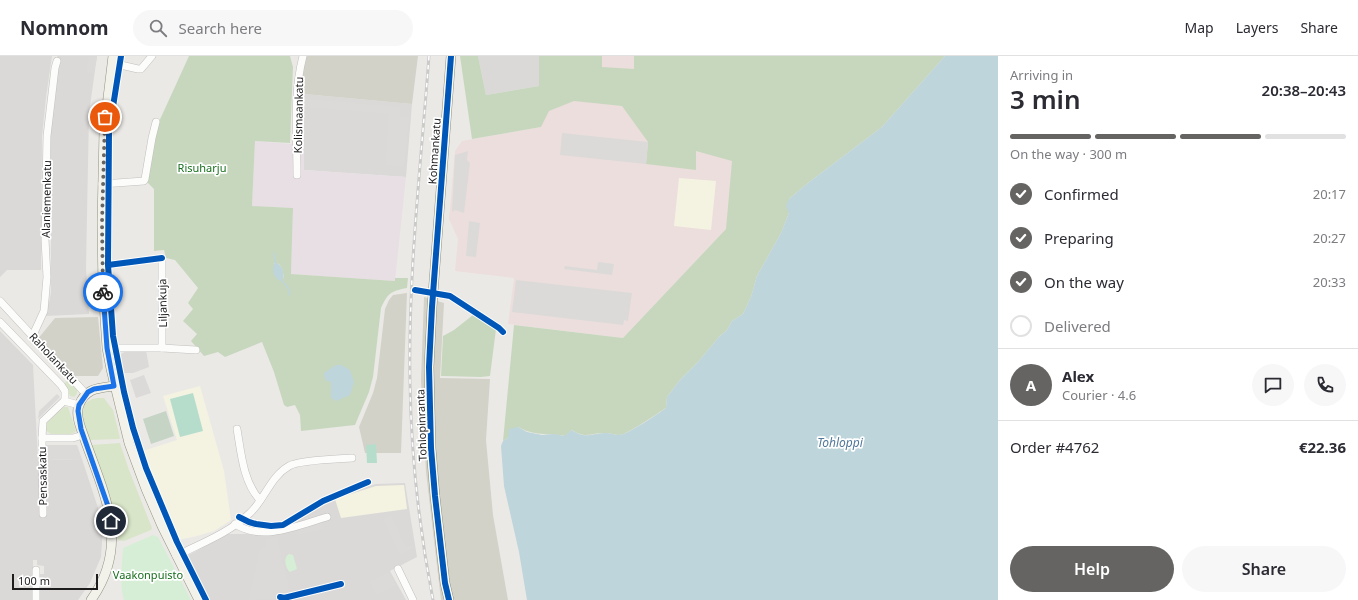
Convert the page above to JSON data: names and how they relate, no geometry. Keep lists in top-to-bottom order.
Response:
{
  "streets": {
    "street": [
      "Kolismaankatu",
      "Kohmankatu",
      "Alaniemenkatu",
      "Liljankuja",
      "Raholankatu",
      "Tohlopinranta",
      "Pensaskatu"
    ]
  },
  "crossings": [
    ["Kohmankatu", "Tohlopinranta"],
    ["Alaniemenkatu", "Raholankatu"],
    ["Raholankatu", "Pensaskatu"]
  ],
  "water": ["Tohloppi"],
  "parks": ["Risuharju", "Vaakonpuisto"],
  "scale_bar": "100 m",
  "page": {
    "header": "Nomnom",
    "search": "Search here",
    "nav": ["Map", "Layers", "Share"],
    "heading": ["3 min", "Arriving in", "20:38–20:43"],
    "panel": [
      "Alex",
      "Courier · 4.6",
      "Order #4762",
      "€22.36"
    ],
    "bar": "On the way · 300 m",
    "list": [
      ["Confirmed", "20:17"],
      ["Preparing", "20:27"],
      ["On the way", "20:33"],
      "Delivered"
    ],
    "round": "A",
    "buttons": ["Help", "Share"],
    "scale": "100 m"
  }
}
